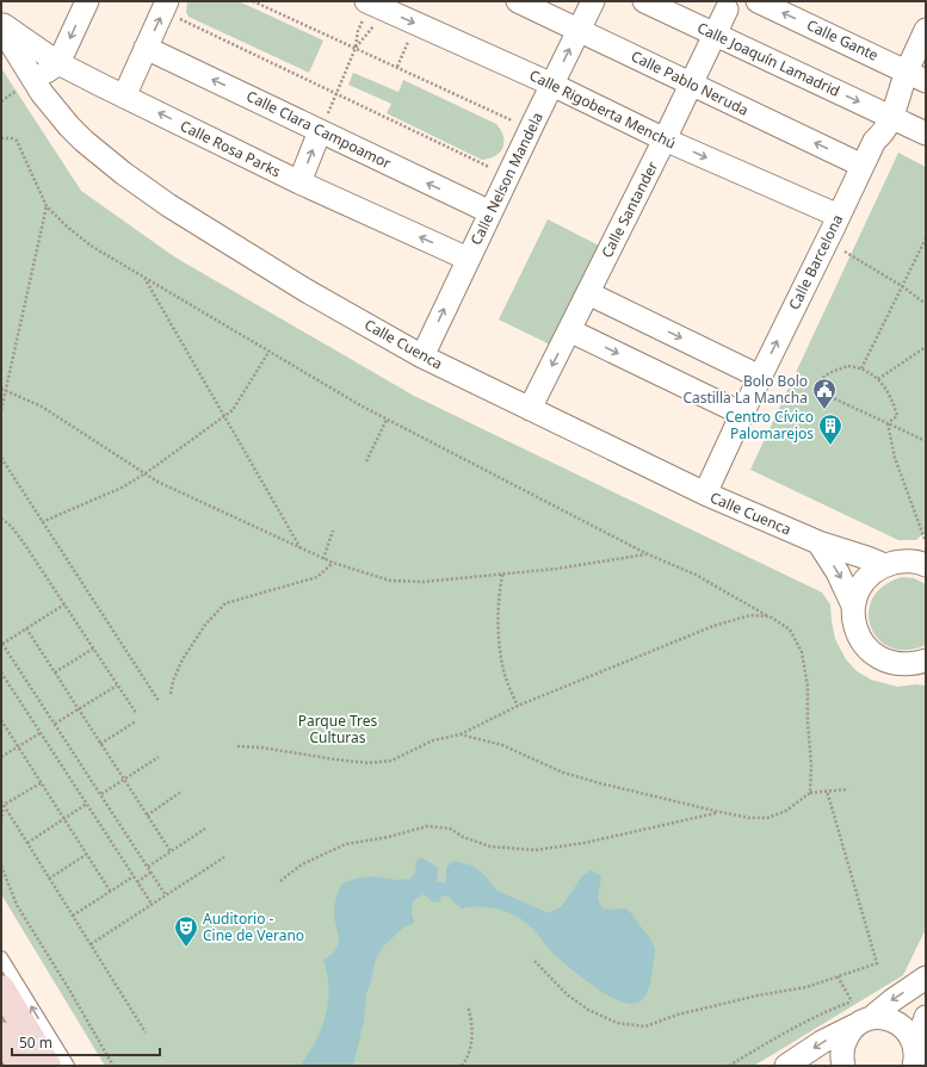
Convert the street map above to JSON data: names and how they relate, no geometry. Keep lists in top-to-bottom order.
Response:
{
  "streets": {
    "street": [
      "Calle Gante",
      "Calle Joaquín Lamadrid",
      "Calle Pablo Neruda",
      "Calle Rigoberta Menchú",
      "Calle Clara Campoamor",
      "Calle Rosa Parks",
      "Calle Nelson Mandela",
      "Calle Santander",
      "Calle Barcelona",
      "Calle Cuenca"
    ]
  },
  "crossings": [
    ["Calle Gante", "Calle Barcelona"],
    ["Calle Joaquín Lamadrid", "Calle Santander"],
    ["Calle Joaquín Lamadrid", "Calle Barcelona"],
    ["Calle Pablo Neruda", "Calle Nelson Mandela"],
    ["Calle Pablo Neruda", "Calle Santander"],
    ["Calle Pablo Neruda", "Calle Barcelona"],
    ["Calle Rigoberta Menchú", "Calle Nelson Mandela"],
    ["Calle Rigoberta Menchú", "Calle Santander"],
    ["Calle Rigoberta Menchú", "Calle Barcelona"],
    ["Calle Clara Campoamor", "Calle Nelson Mandela"],
    ["Calle Rosa Parks", "Calle Nelson Mandela"],
    ["Calle Nelson Mandela", "Calle Cuenca"],
    ["Calle Santander", "Calle Cuenca"],
    ["Calle Barcelona", "Calle Cuenca"]
  ],
  "one_way": [
    "Calle Gante",
    "Calle Joaquín Lamadrid",
    "Calle Pablo Neruda",
    "Calle Clara Campoamor",
    "Calle Rosa Parks",
    "Calle Nelson Mandela"
  ],
  "parks": ["Parque Tres Culturas"],
  "places": {
    "public building": ["Bolo Bolo Castilla La Mancha"],
    "building": ["Centro Cívico Palomarejos"],
    "theatre": ["Auditorio - Cine de Verano"]
  },
  "scale_bar": "50 m"
}
